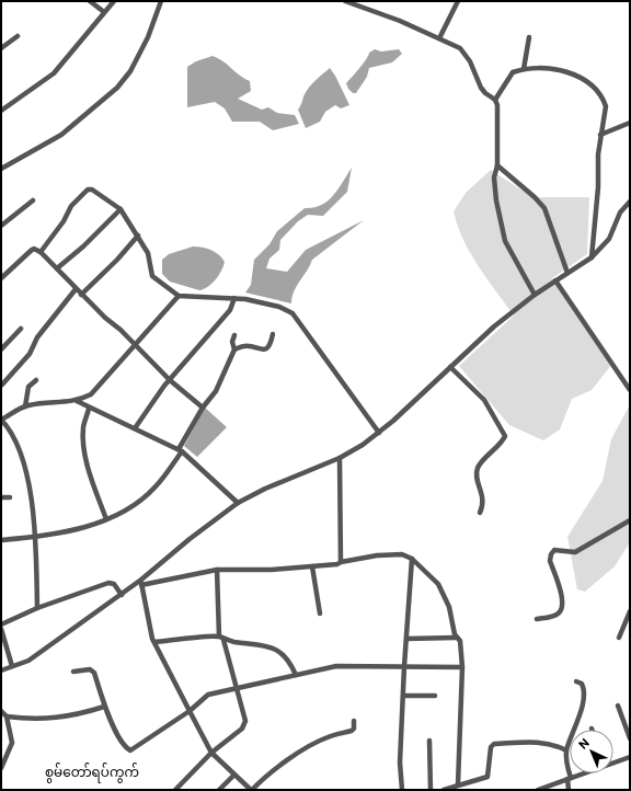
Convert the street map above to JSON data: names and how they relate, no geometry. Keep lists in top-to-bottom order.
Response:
{
  "districts": ["စွမ်တော်ရပ်ကွက်"],
  "north": "top left"
}
